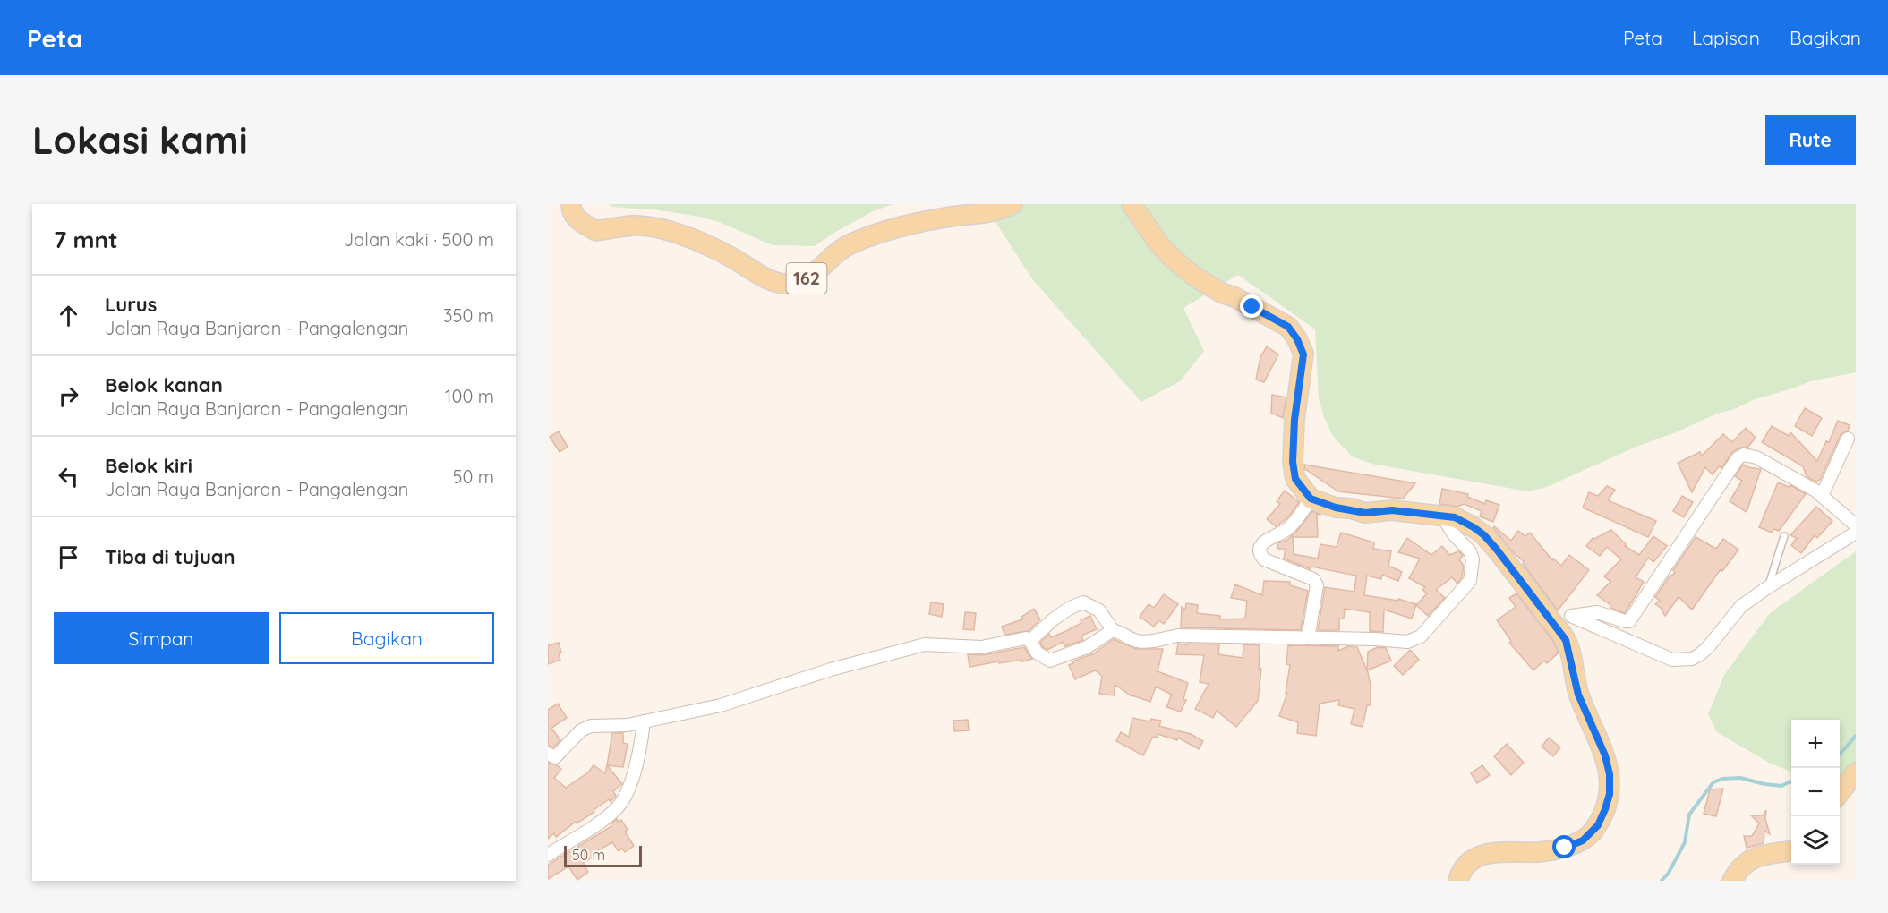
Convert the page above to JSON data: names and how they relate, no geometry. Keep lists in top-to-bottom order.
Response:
{
  "streets": {
    "main road": ["162"]
  },
  "scale_bar": "50 m",
  "page": {
    "header": "Peta",
    "nav": ["Peta", "Lapisan", "Bagikan"],
    "buttons": [
      "Rute",
      ["Simpan", "Bagikan"]
    ],
    "title": "Lokasi kami",
    "heading": ["7 mnt", "Jalan kaki · 500 m"],
    "list": [
      ["Lurus", "Jalan Raya Banjaran - Pangalengan", "350 m"],
      ["Belok kanan", "Jalan Raya Banjaran - Pangalengan", "100 m"],
      ["Belok kiri", "Jalan Raya Banjaran - Pangalengan", "50 m"],
      "Tiba di tujuan"
    ],
    "map_buttons": ["+", "−"],
    "scale": "50 m"
  }
}
